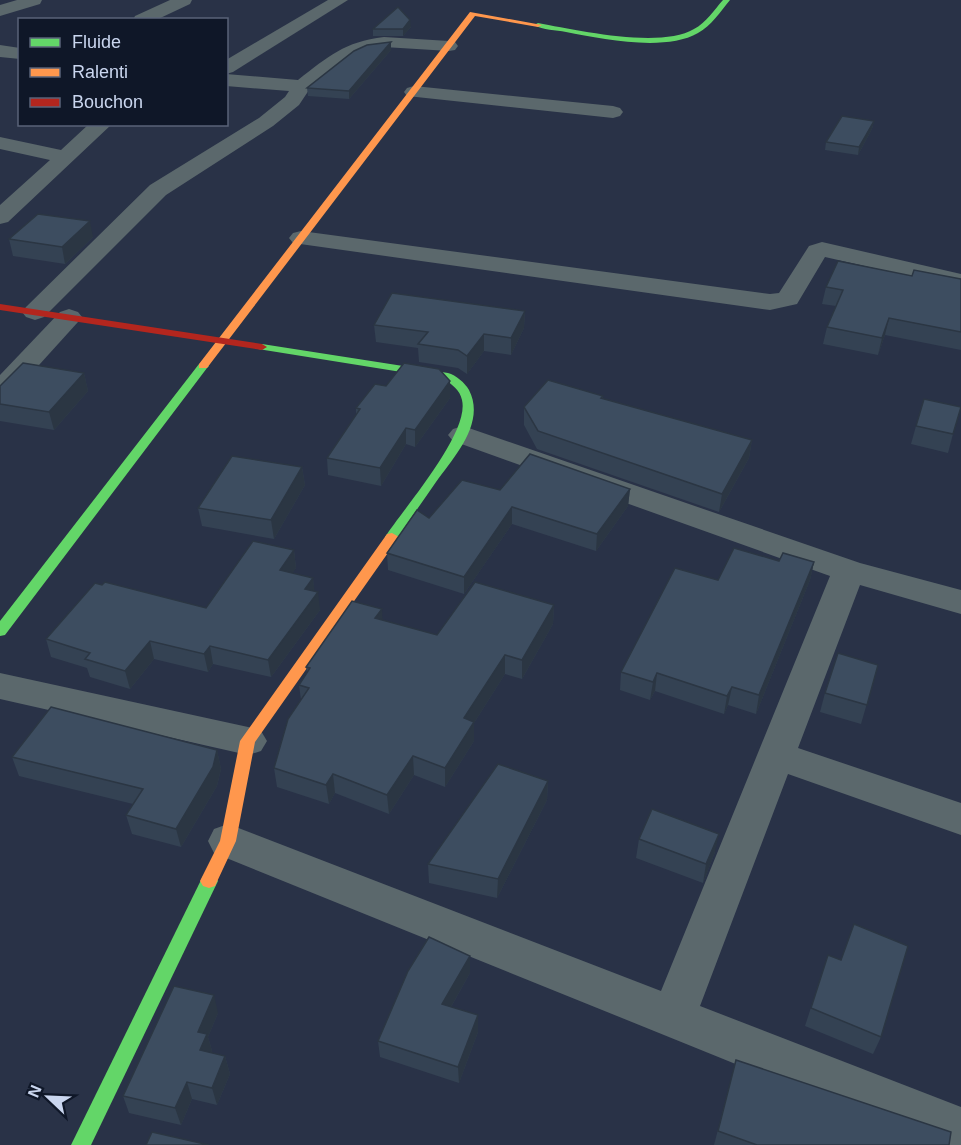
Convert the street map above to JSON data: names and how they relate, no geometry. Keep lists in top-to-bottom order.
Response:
{
  "legend": ["Fluide", "Ralenti", "Bouchon"],
  "north": "top left"
}
